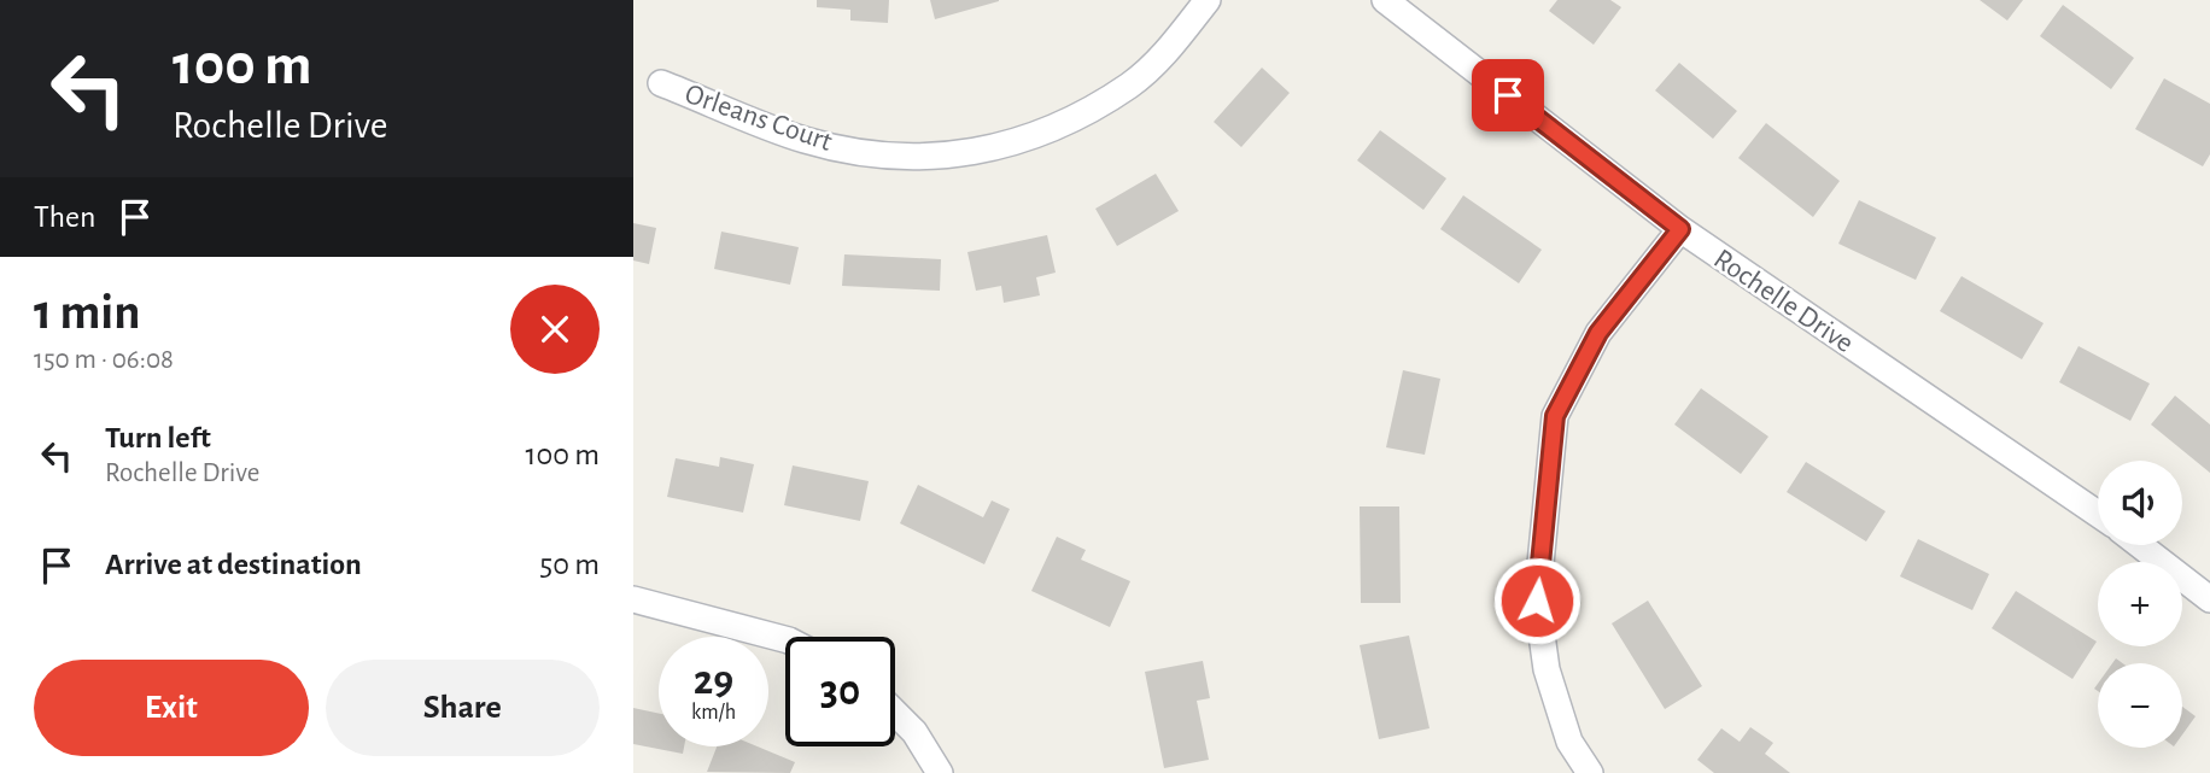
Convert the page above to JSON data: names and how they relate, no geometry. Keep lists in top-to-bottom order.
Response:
{
  "streets": {
    "street": ["Orleans Court", "Rochelle Drive"]
  },
  "page": {
    "turn": ["100 m", "Rochelle Drive"],
    "then": "Then",
    "heading": ["1 min", "150 m · 06:08"],
    "list": [
      {
        "name": "Turn left",
        "note": "Rochelle Drive",
        "value": "100 m"
      },
      {
        "name": "Arrive at destination",
        "value": "50 m"
      }
    ],
    "map_buttons": ["+", "−"],
    "speed": "29 km/h",
    "limit": "30",
    "buttons": ["Exit", "Share"]
  }
}
